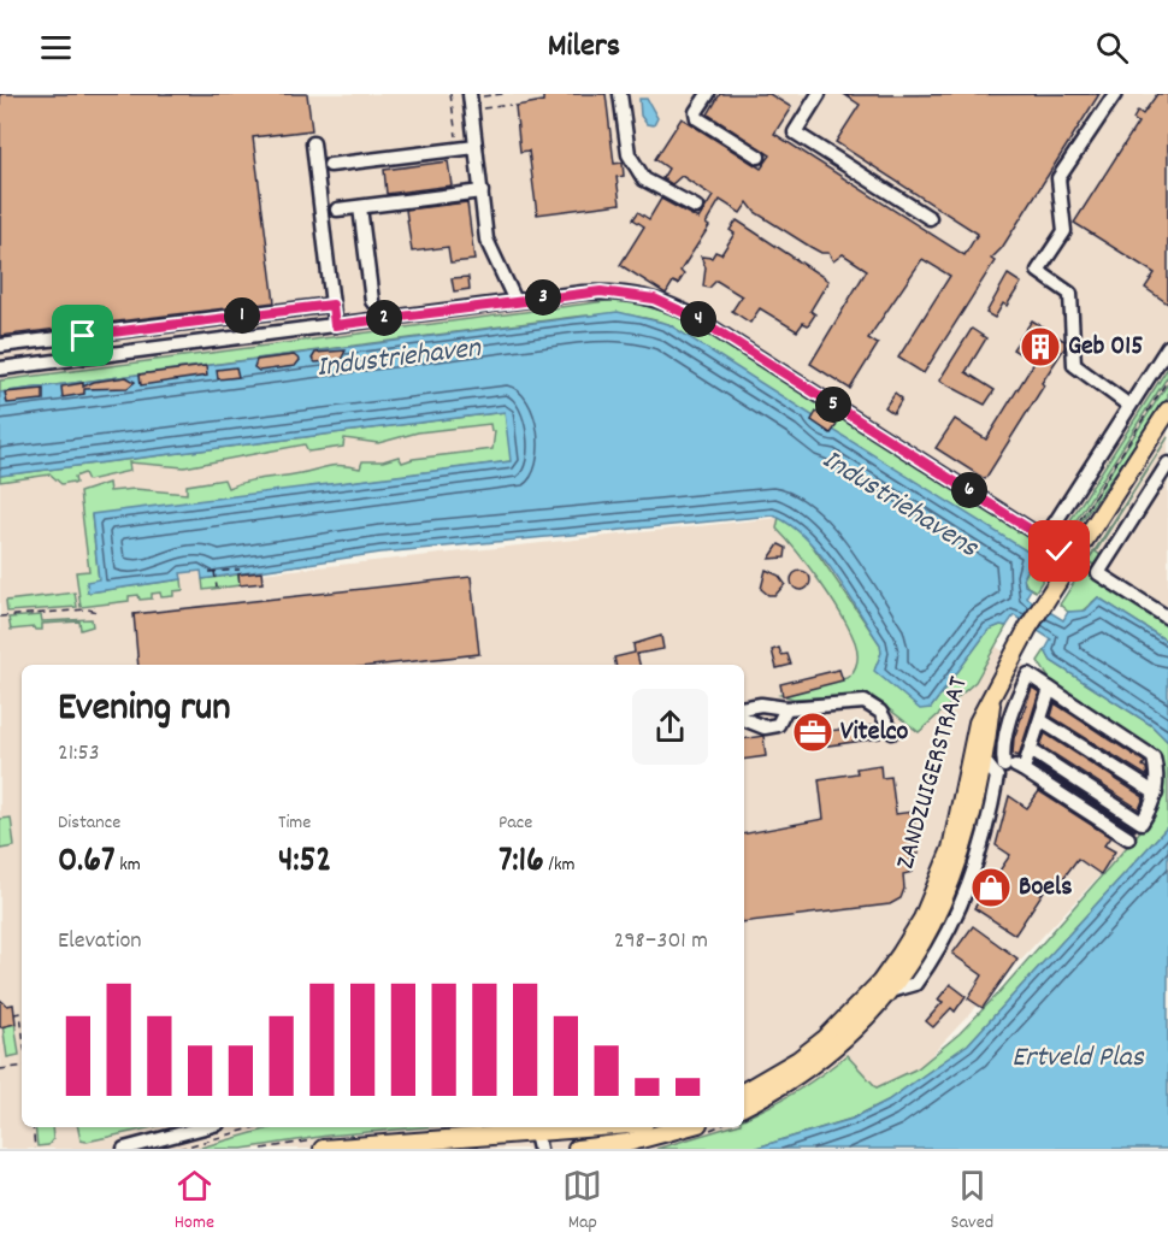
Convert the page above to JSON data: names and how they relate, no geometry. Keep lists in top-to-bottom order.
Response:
{
  "streets": {
    "main road": ["ZANDZUIGERSTRAAT"]
  },
  "water": ["Industriehaven", "Industriehavens", "Ertveld Plas"],
  "places": {
    "building": ["Geb 015"],
    "office": ["Vitelco"],
    "shop": ["Boels"]
  },
  "page": {
    "header": "Milers",
    "pins": [
      "3",
      "1",
      "2",
      "4",
      "5",
      "6"
    ],
    "heading": ["Evening run", "21:53"],
    "stats": [
      ["Distance", "0.67 km"],
      ["Time", "4:52"],
      ["Pace", "7:16 /km"]
    ],
    "chart": ["Elevation", "298–301 m"],
    "tabs": ["Home", "Map", "Saved"]
  }
}
